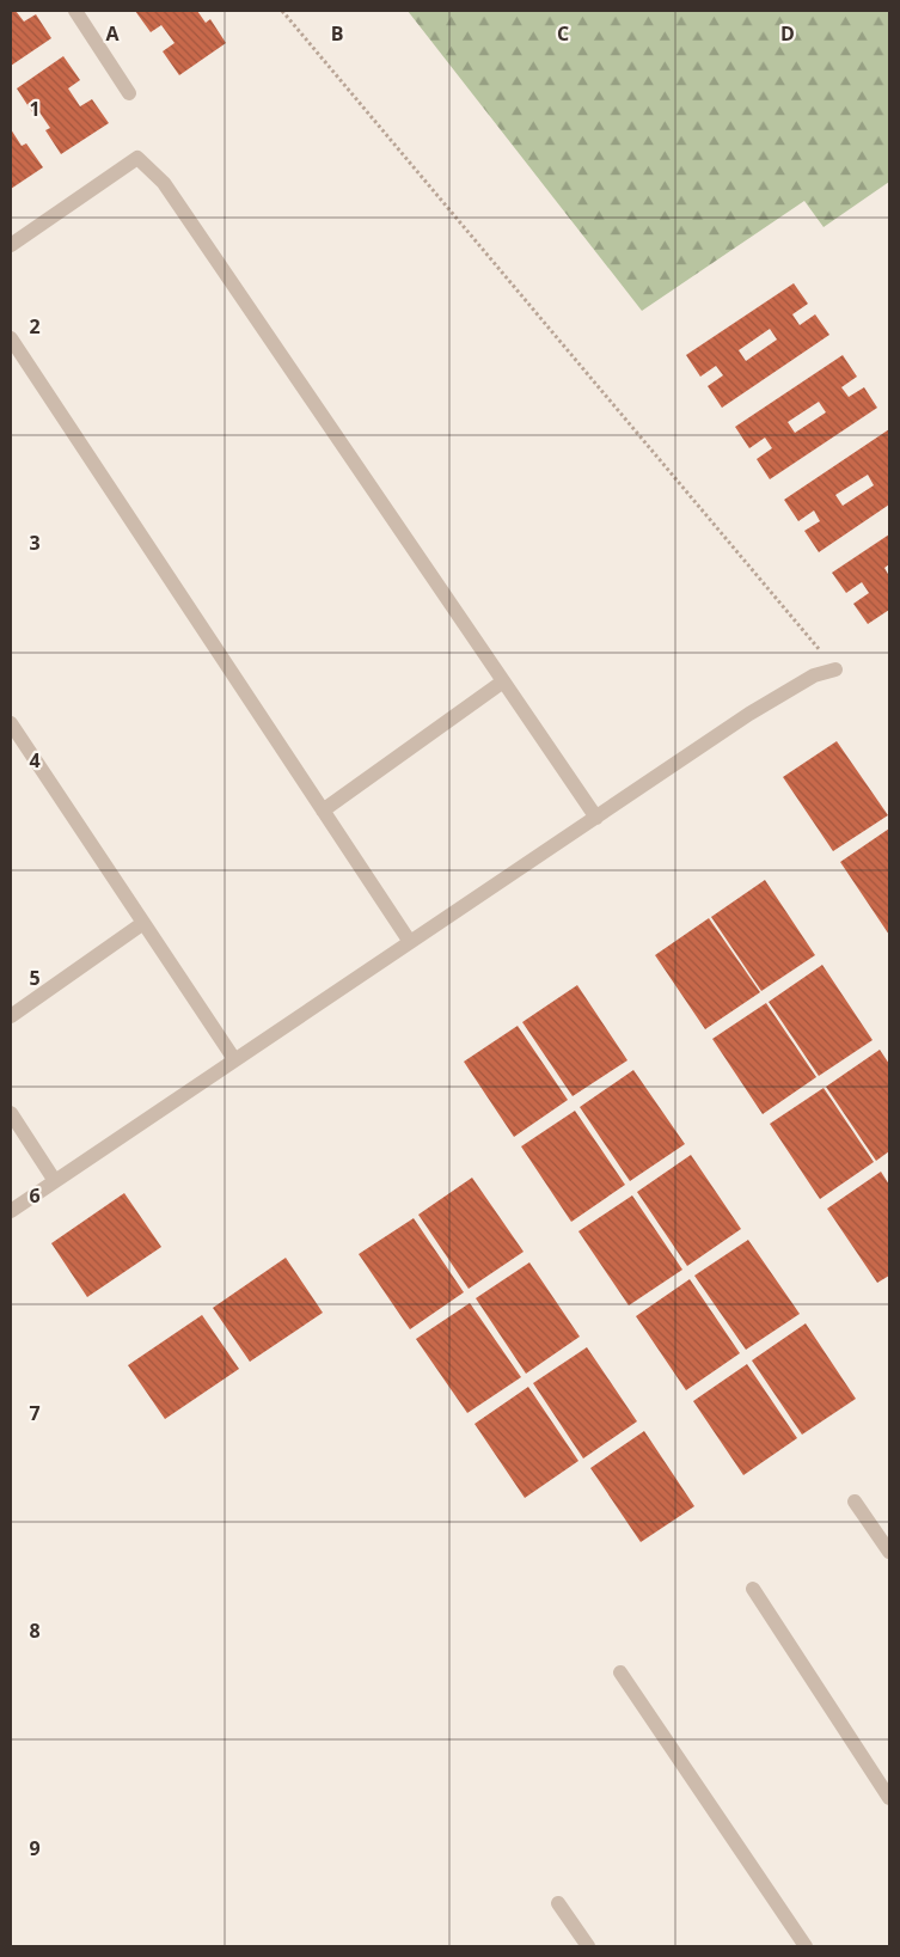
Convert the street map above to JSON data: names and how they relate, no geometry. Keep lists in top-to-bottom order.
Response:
{
  "grid": {
    "columns": [
      "A",
      "B",
      "C",
      "D"
    ],
    "rows": [
      "1",
      "2",
      "3",
      "4",
      "5",
      "6",
      "7",
      "8",
      "9"
    ]
  }
}
